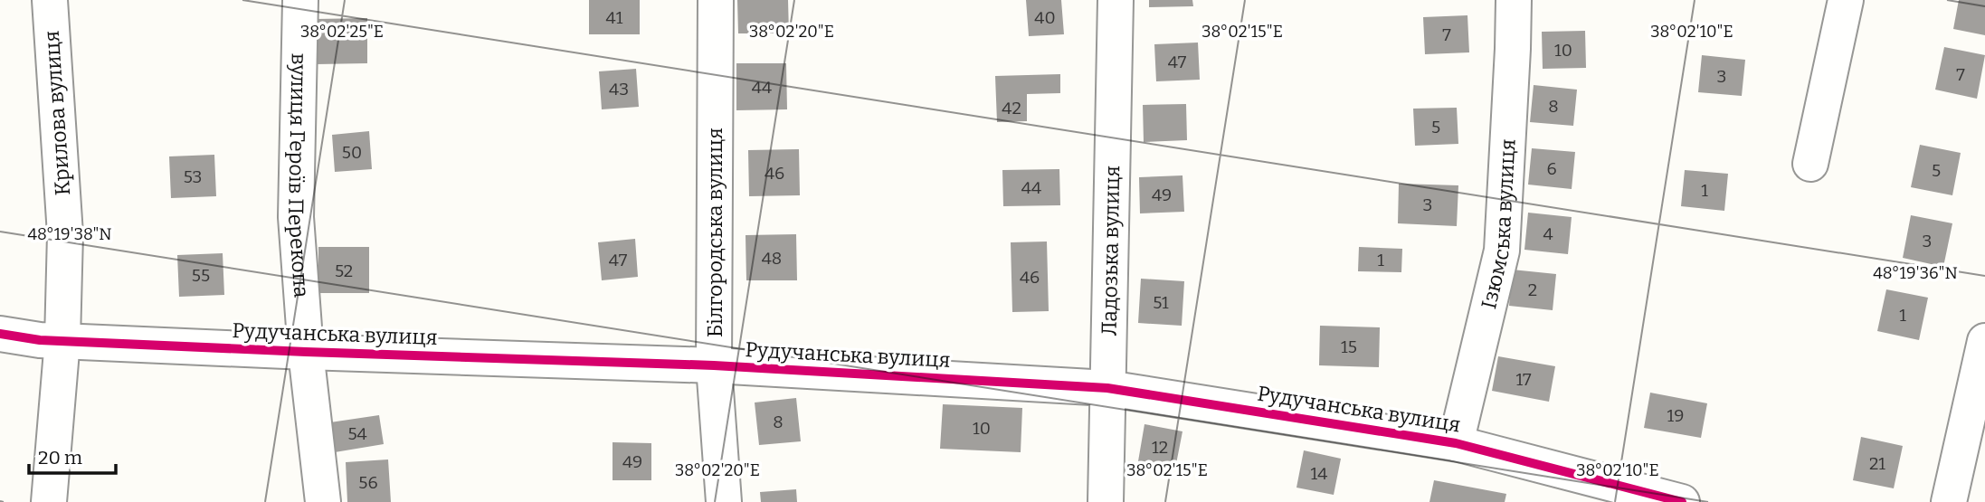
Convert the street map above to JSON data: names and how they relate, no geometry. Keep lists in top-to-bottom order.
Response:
{
  "streets": {
    "street": [
      "Крилова вулиця",
      "вулиця Героїв Перекопа",
      "Ізюмська вулиця",
      "Білгородська вулиця",
      "Ладозька вулиця",
      "Рудучанська вулиця"
    ]
  },
  "crossings": [
    ["Крилова вулиця", "Рудучанська вулиця"],
    ["вулиця Героїв Перекопа", "Рудучанська вулиця"],
    ["Ізюмська вулиця", "Рудучанська вулиця"],
    ["Білгородська вулиця", "Рудучанська вулиця"],
    ["Ладозька вулиця", "Рудучанська вулиця"]
  ],
  "house_numbers": [
    "41",
    "40",
    "7",
    "10",
    "47",
    "7",
    "3",
    "44",
    "43",
    "8",
    "42",
    "5",
    "50",
    "6",
    "5",
    "46",
    "53",
    "44",
    "1",
    "49",
    "3",
    "4",
    "3",
    "48",
    "47",
    "1",
    "52",
    "55",
    "46",
    "2",
    "51",
    "1",
    "15",
    "17",
    "19",
    "8",
    "10",
    "54",
    "12",
    "49",
    "21",
    "14",
    "56"
  ],
  "scale_bar": "20 m",
  "coordinates": [
    "38°02'25\"E",
    "38°02'20\"E",
    "38°02'15\"E",
    "38°02'10\"E",
    "48°19'38\"N",
    "48°19'36\"N"
  ]
}
